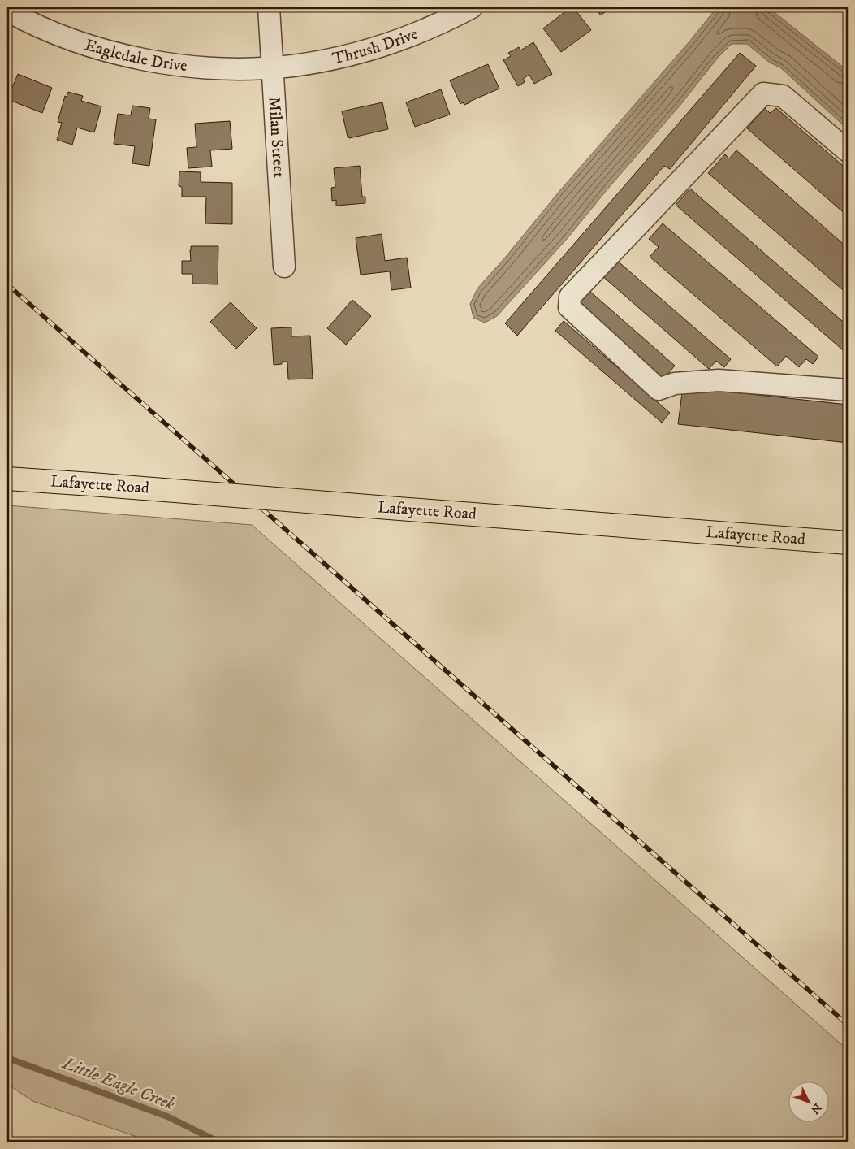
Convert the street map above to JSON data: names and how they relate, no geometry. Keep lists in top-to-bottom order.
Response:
{
  "streets": {
    "main road": ["Lafayette Road"],
    "street": ["Thrush Drive", "Eagledale Drive", "Milan Street"]
  },
  "crossings": [
    ["Thrush Drive", "Eagledale Drive"],
    ["Thrush Drive", "Milan Street"],
    ["Eagledale Drive", "Milan Street"]
  ],
  "water": ["Little Eagle Creek"],
  "north": "bottom right"
}
